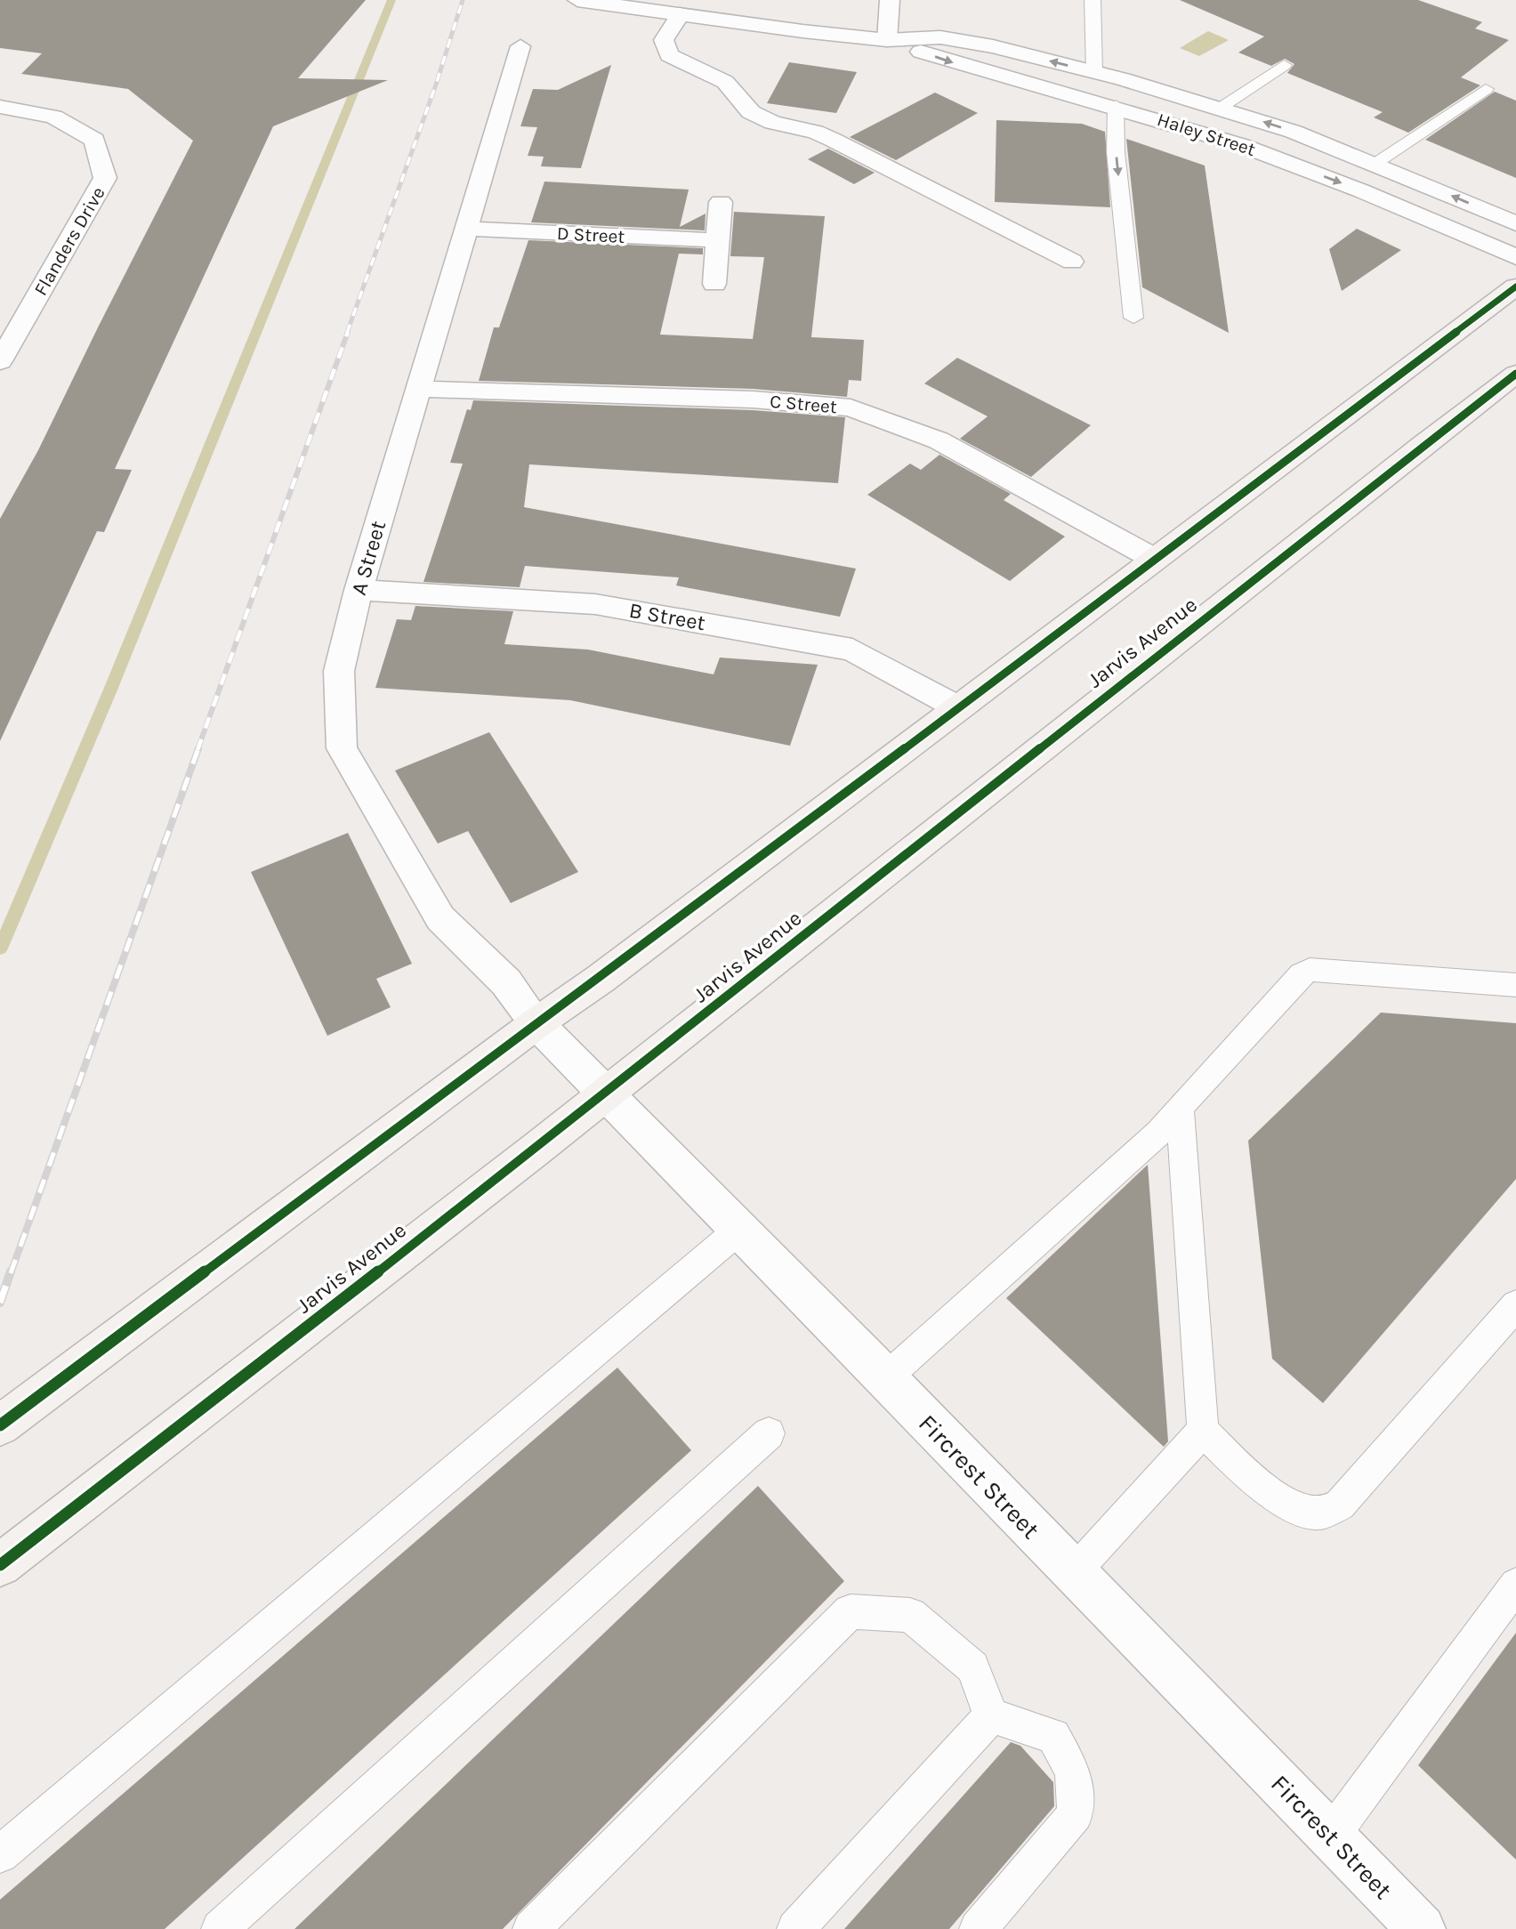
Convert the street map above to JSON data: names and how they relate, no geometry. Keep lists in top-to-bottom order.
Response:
{
  "streets": {
    "main road": ["Jarvis Avenue"],
    "street": [
      "Haley Street",
      "D Street",
      "Flanders Drive",
      "C Street",
      "A Street",
      "B Street",
      "Fircrest Street"
    ]
  },
  "crossings": [
    ["D Street", "A Street"],
    ["C Street", "A Street"],
    ["A Street", "B Street"],
    ["A Street", "Fircrest Street"],
    ["Jarvis Avenue", "Fircrest Street"]
  ]
}
